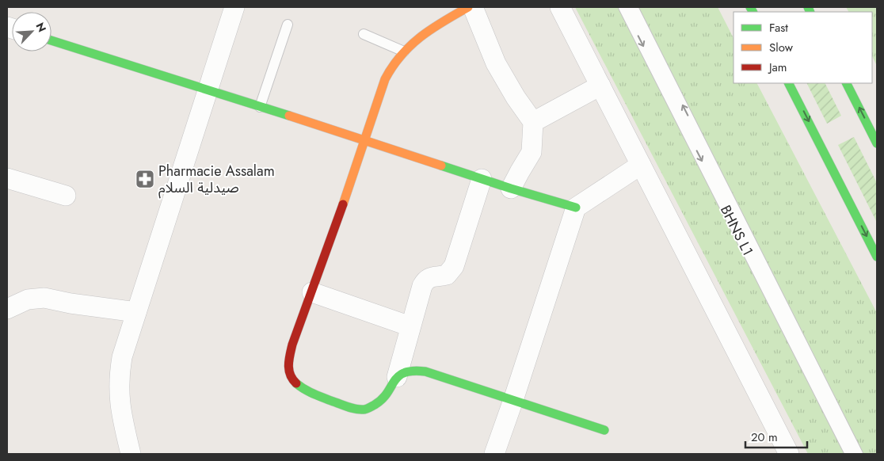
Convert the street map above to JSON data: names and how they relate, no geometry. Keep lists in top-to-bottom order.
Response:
{
  "streets": {
    "lane": ["BHNS L1"]
  },
  "places": {
    "pharmacy": ["Pharmacie Assalam صيدلية السلام"]
  },
  "legend": ["Fast", "Slow", "Jam"],
  "scale_bar": "20 m",
  "north": "top right"
}
